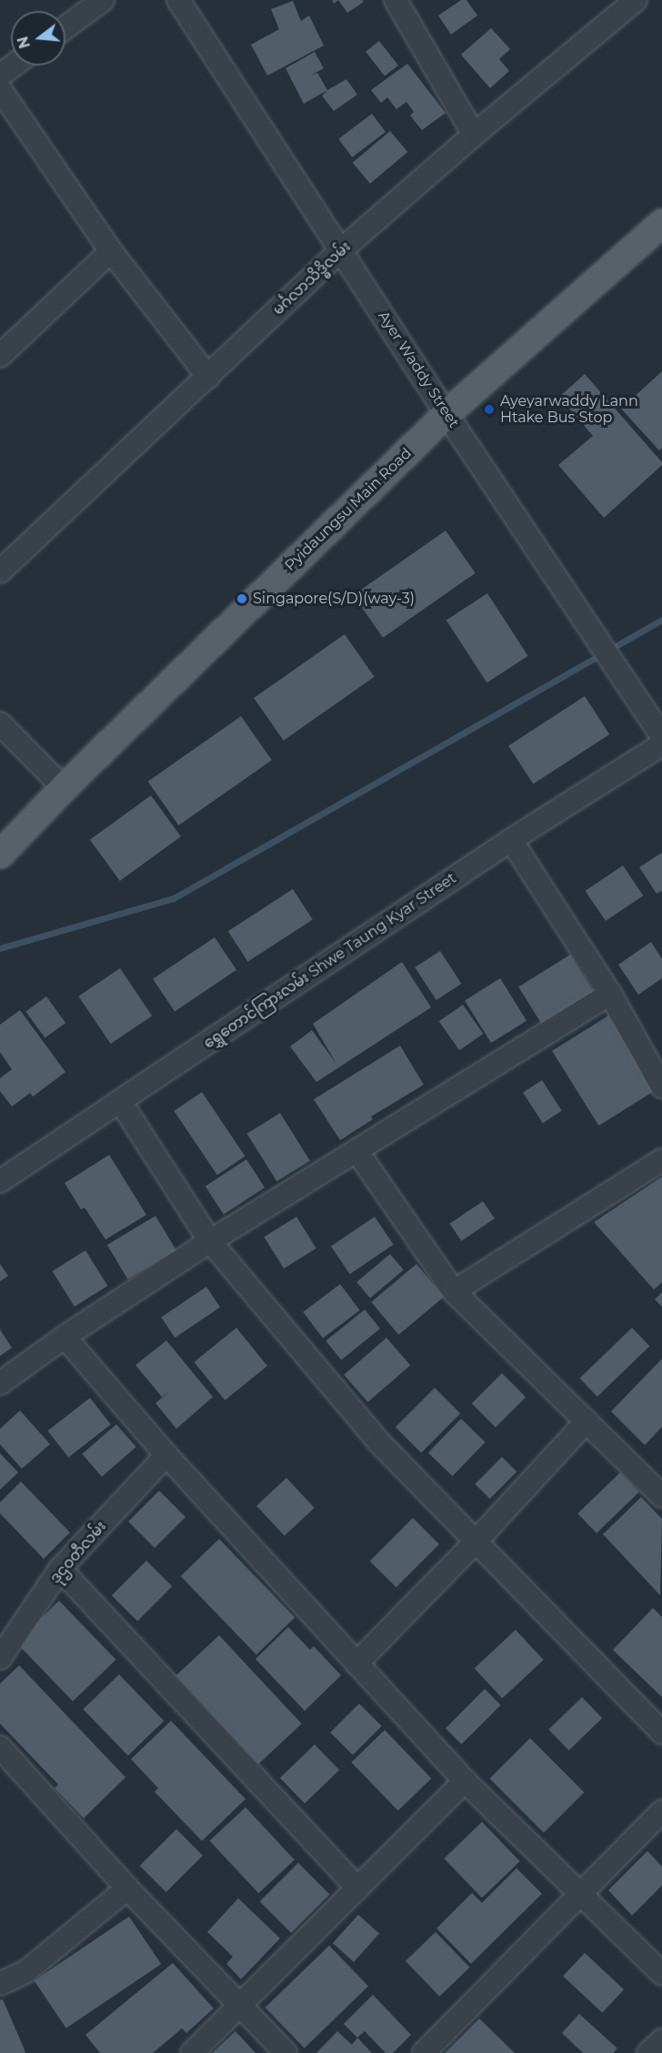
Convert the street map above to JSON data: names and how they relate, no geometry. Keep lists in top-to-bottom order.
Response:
{
  "streets": {
    "main road": ["Pyidaungsu Main Road"],
    "street": [
      "မင်္ဂလာသိဒ္ဓိလမ်း",
      "Ayer Waddy Street",
      "ရွှေတောင်ကြားလမ်း Shwe Taung Kyar Street",
      "ဒုဌဝတီလမ်း"
    ]
  },
  "crossings": [
    ["မင်္ဂလာသိဒ္ဓိလမ်း", "Ayer Waddy Street"],
    ["Ayer Waddy Street", "Pyidaungsu Main Road"]
  ],
  "places": ["Ayeyarwaddy Lann Htake Bus Stop", "Singapore(S/D)(way-3)"],
  "north": "left"
}
